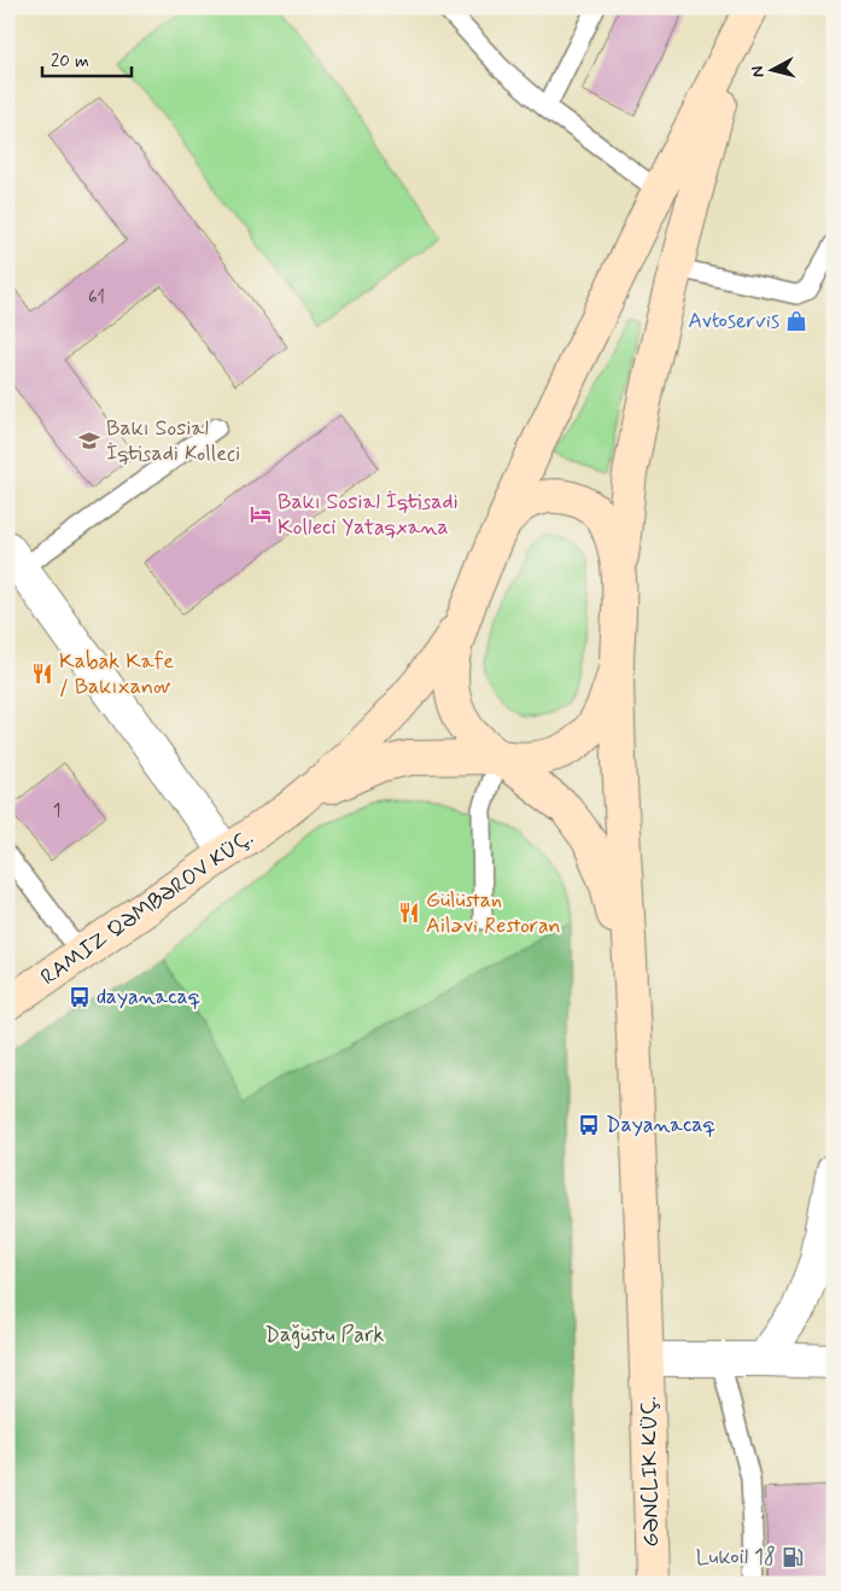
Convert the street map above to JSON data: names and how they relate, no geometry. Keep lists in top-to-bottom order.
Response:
{
  "streets": {
    "main road": ["RAMIZ QƏMBƏROV KÜÇ.", "GƏNCLIK KÜÇ."]
  },
  "parks": ["Dağüstu Park"],
  "places": {
    "shop": ["Avtoservis"],
    "school or university": ["Bakı Sosial İqtisadi Kolleci"],
    "hotel": ["Bakı Sosial İqtisadi Kolleci Yataqxana"],
    "restaurant": ["Kabak Kafe / Bakıxanov", "Gülüstan Ailəvi Restoran"],
    "bus stop": ["dayanacaq", "Dayanacaq"],
    "fuel station": ["Lukoil 18"]
  },
  "house_numbers": ["61", "1"],
  "scale_bar": "20 m",
  "north": "left"
}
